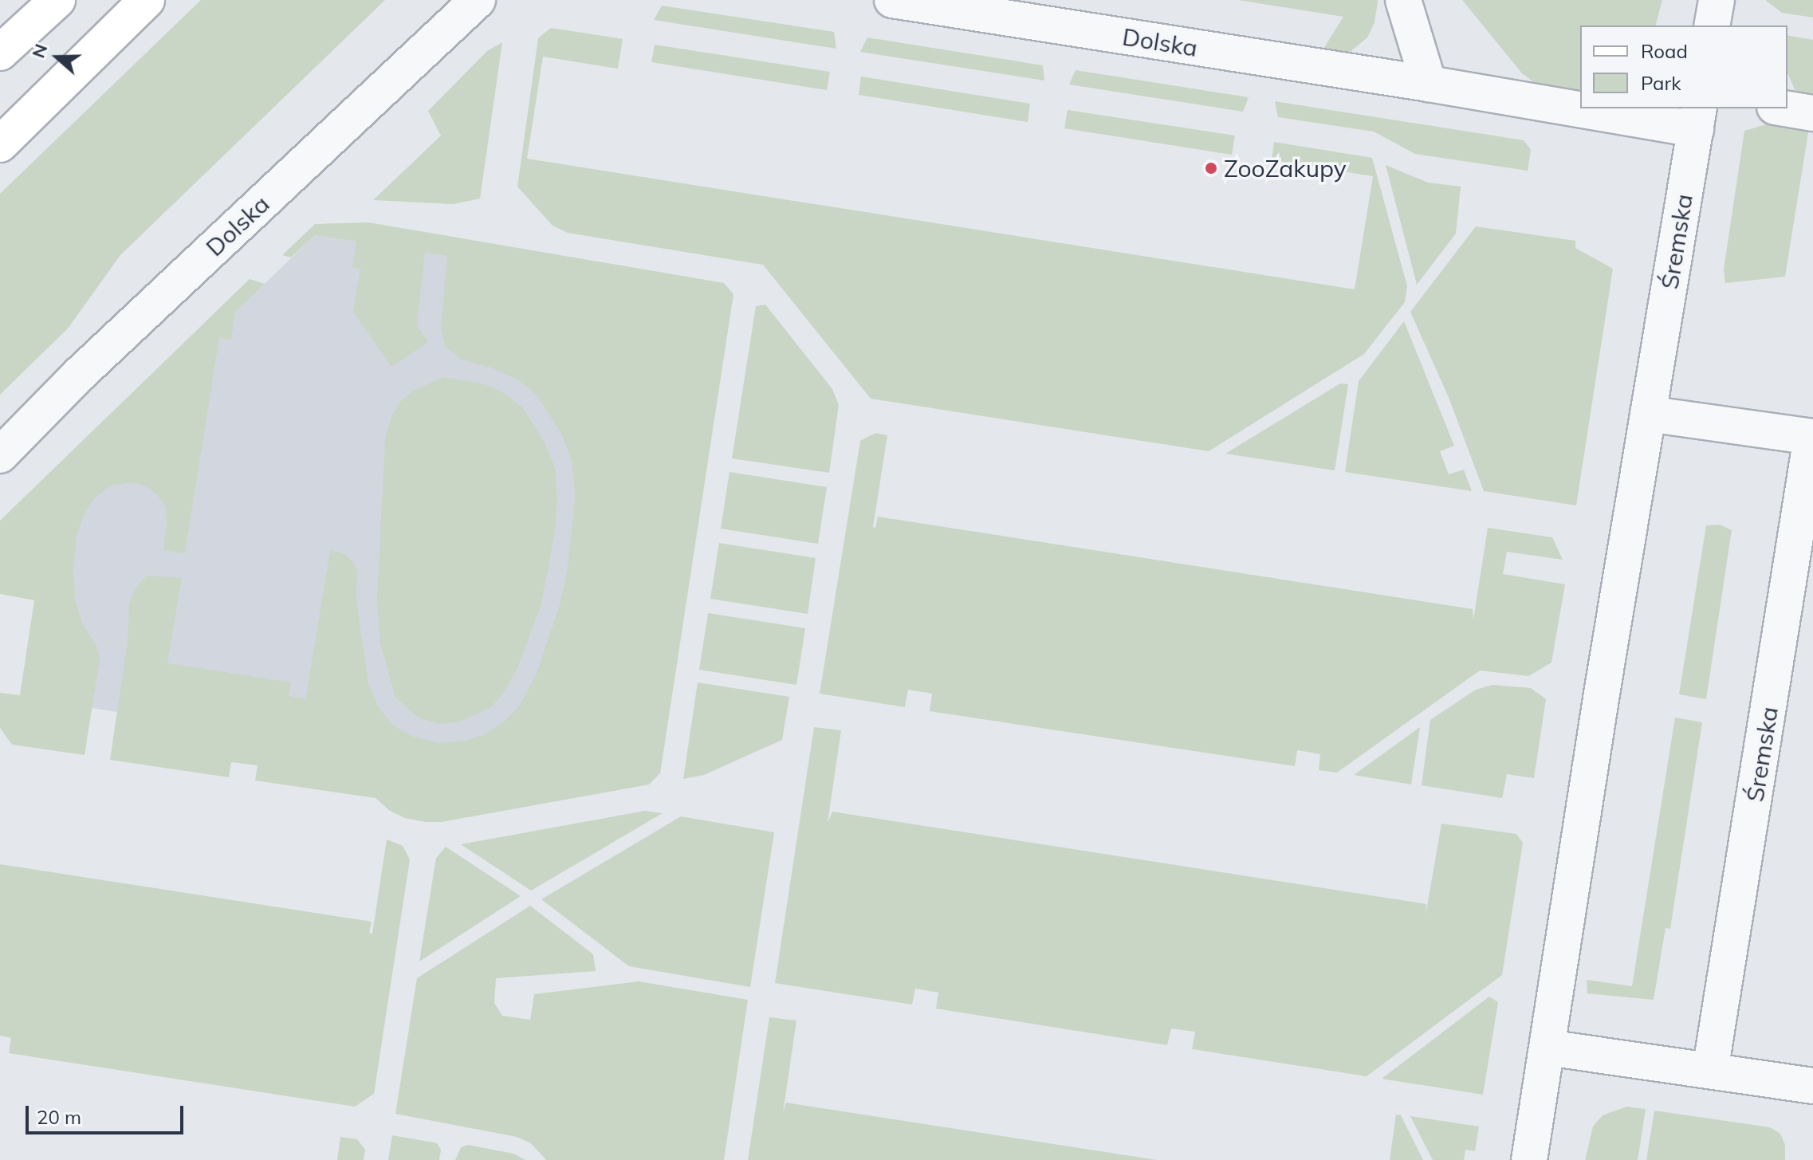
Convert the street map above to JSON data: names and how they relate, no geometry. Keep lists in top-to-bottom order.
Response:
{
  "streets": {
    "street": ["Dolska", "Śremska"]
  },
  "crossings": [
    ["Dolska", "Śremska"]
  ],
  "places": ["ZooZakupy"],
  "legend": ["Road", "Park"],
  "scale_bar": "20 m",
  "north": "left"
}
